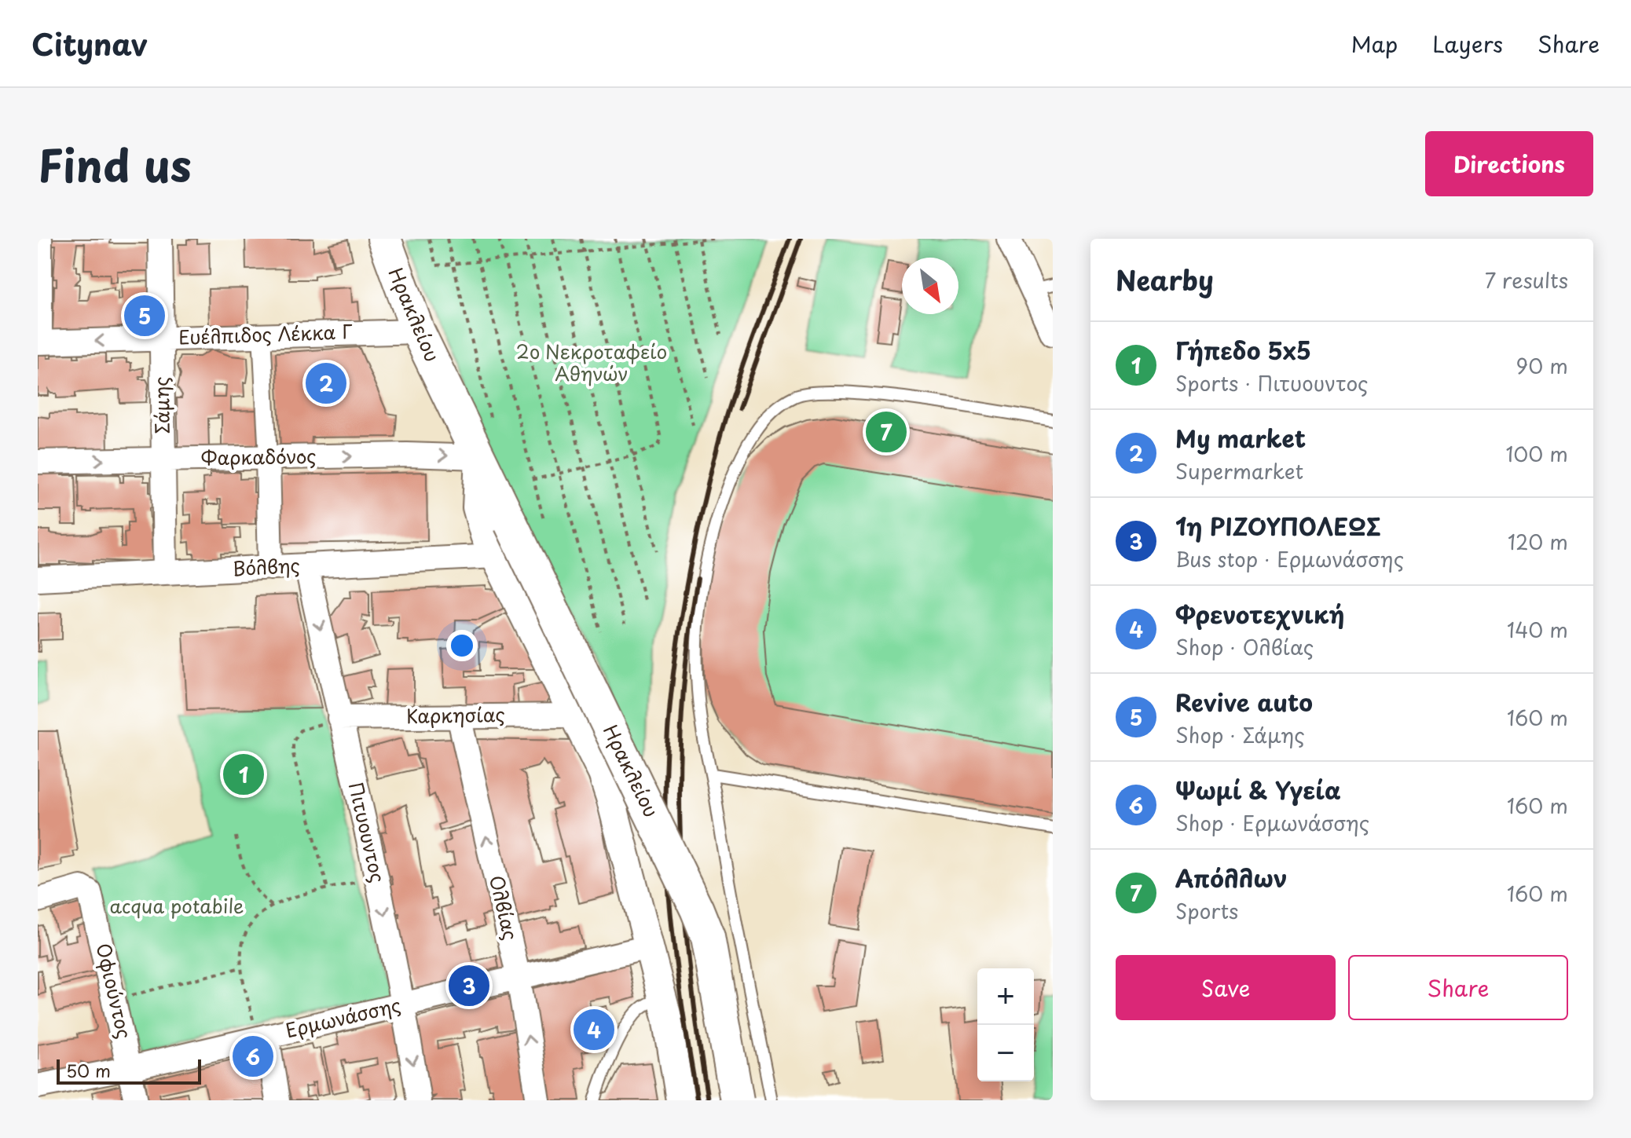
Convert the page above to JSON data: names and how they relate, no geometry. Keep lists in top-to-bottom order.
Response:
{
  "streets": {
    "main road": ["Ηρακλείου"],
    "street": [
      "Ευέλπιδος Λέκκα Γ",
      "Σάμης",
      "Φαρκαδόνος",
      "Βόλβης",
      "Καρκησίας",
      "Πιτυουντος",
      "Ολβίας",
      "Οφιούντος",
      "Ερμωνάσσης"
    ]
  },
  "crossings": [
    ["Ηρακλείου", "Ευέλπιδος Λέκκα Γ"],
    ["Ηρακλείου", "Φαρκαδόνος"],
    ["Ηρακλείου", "Βόλβης"],
    ["Ηρακλείου", "Καρκησίας"],
    ["Ηρακλείου", "Ερμωνάσσης"],
    ["Ευέλπιδος Λέκκα Γ", "Σάμης"],
    ["Σάμης", "Φαρκαδόνος"],
    ["Σάμης", "Βόλβης"],
    ["Βόλβης", "Πιτυουντος"],
    ["Καρκησίας", "Πιτυουντος"],
    ["Καρκησίας", "Ολβίας"],
    ["Πιτυουντος", "Ερμωνάσσης"],
    ["Ολβίας", "Ερμωνάσσης"],
    ["Οφιούντος", "Ερμωνάσσης"]
  ],
  "one_way": ["Φαρκαδόνος", "Πιτυουντος", "Ολβίας"],
  "parks": ["2ο Νεκροταφείο Αθηνών", "acqua potabile"],
  "scale_bar": "50 m",
  "north": "bottom right",
  "page": {
    "header": "Citynav",
    "nav": ["Map", "Layers", "Share"],
    "title": "Find us",
    "buttons": [
      "Directions",
      ["Save", "Share"]
    ],
    "heading": ["Nearby", "7 results"],
    "pins": [
      "5",
      "2",
      "7",
      "1",
      "3",
      "4",
      "6"
    ],
    "list": [
      {
        "mark": "1",
        "name": "Γήπεδο 5x5",
        "note": "Sports · Πιτυουντος",
        "value": "90 m"
      },
      {
        "mark": "2",
        "name": "My market",
        "note": "Supermarket",
        "value": "100 m"
      },
      {
        "mark": "3",
        "name": "1η ΡΙΖΟΥΠΟΛΕΩΣ",
        "note": "Bus stop · Ερμωνάσσης",
        "value": "120 m"
      },
      {
        "mark": "4",
        "name": "Φρενοτεχνική",
        "note": "Shop · Ολβίας",
        "value": "140 m"
      },
      {
        "mark": "5",
        "name": "Revive auto",
        "note": "Shop · Σάμης",
        "value": "160 m"
      },
      {
        "mark": "6",
        "name": "Ψωμί & Υγεία",
        "note": "Shop · Ερμωνάσσης",
        "value": "160 m"
      },
      {
        "mark": "7",
        "name": "Απόλλων",
        "note": "Sports",
        "value": "160 m"
      }
    ],
    "map_buttons": ["+", "−"],
    "scale": "50 m"
  }
}
